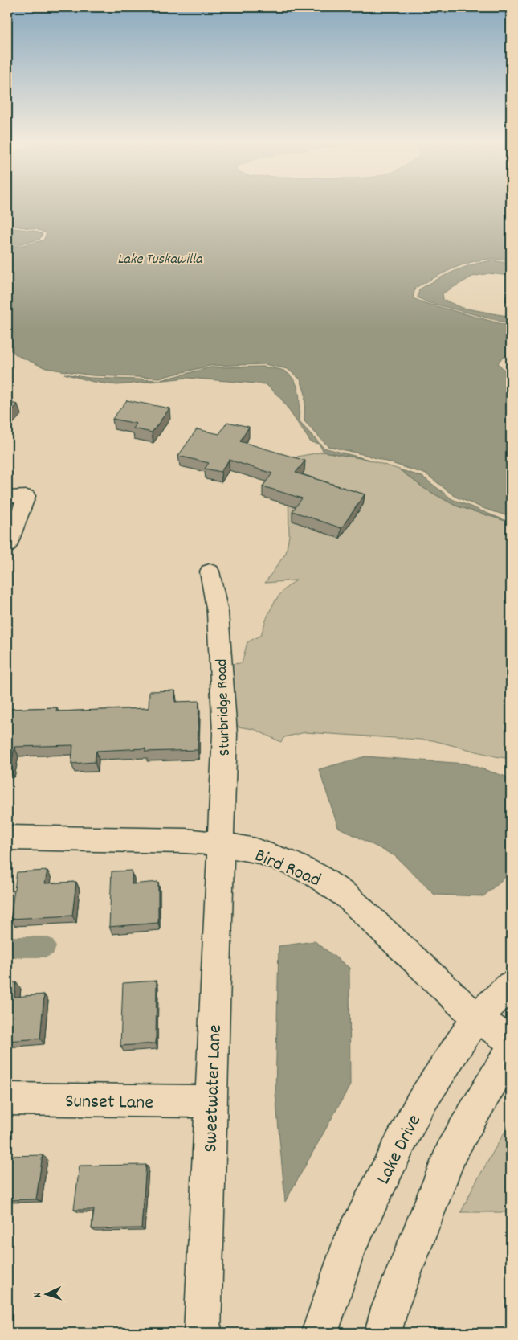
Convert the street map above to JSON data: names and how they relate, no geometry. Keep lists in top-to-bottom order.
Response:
{
  "streets": {
    "street": [
      "Sturbridge Road",
      "Bird Road",
      "Sweetwater Lane",
      "Sunset Lane",
      "Lake Drive"
    ]
  },
  "crossings": [
    ["Sturbridge Road", "Bird Road"],
    ["Sturbridge Road", "Sweetwater Lane"],
    ["Bird Road", "Sweetwater Lane"],
    ["Bird Road", "Lake Drive"],
    ["Sweetwater Lane", "Sunset Lane"]
  ],
  "water": ["Lake Tuskawilla"],
  "north": "left"
}
